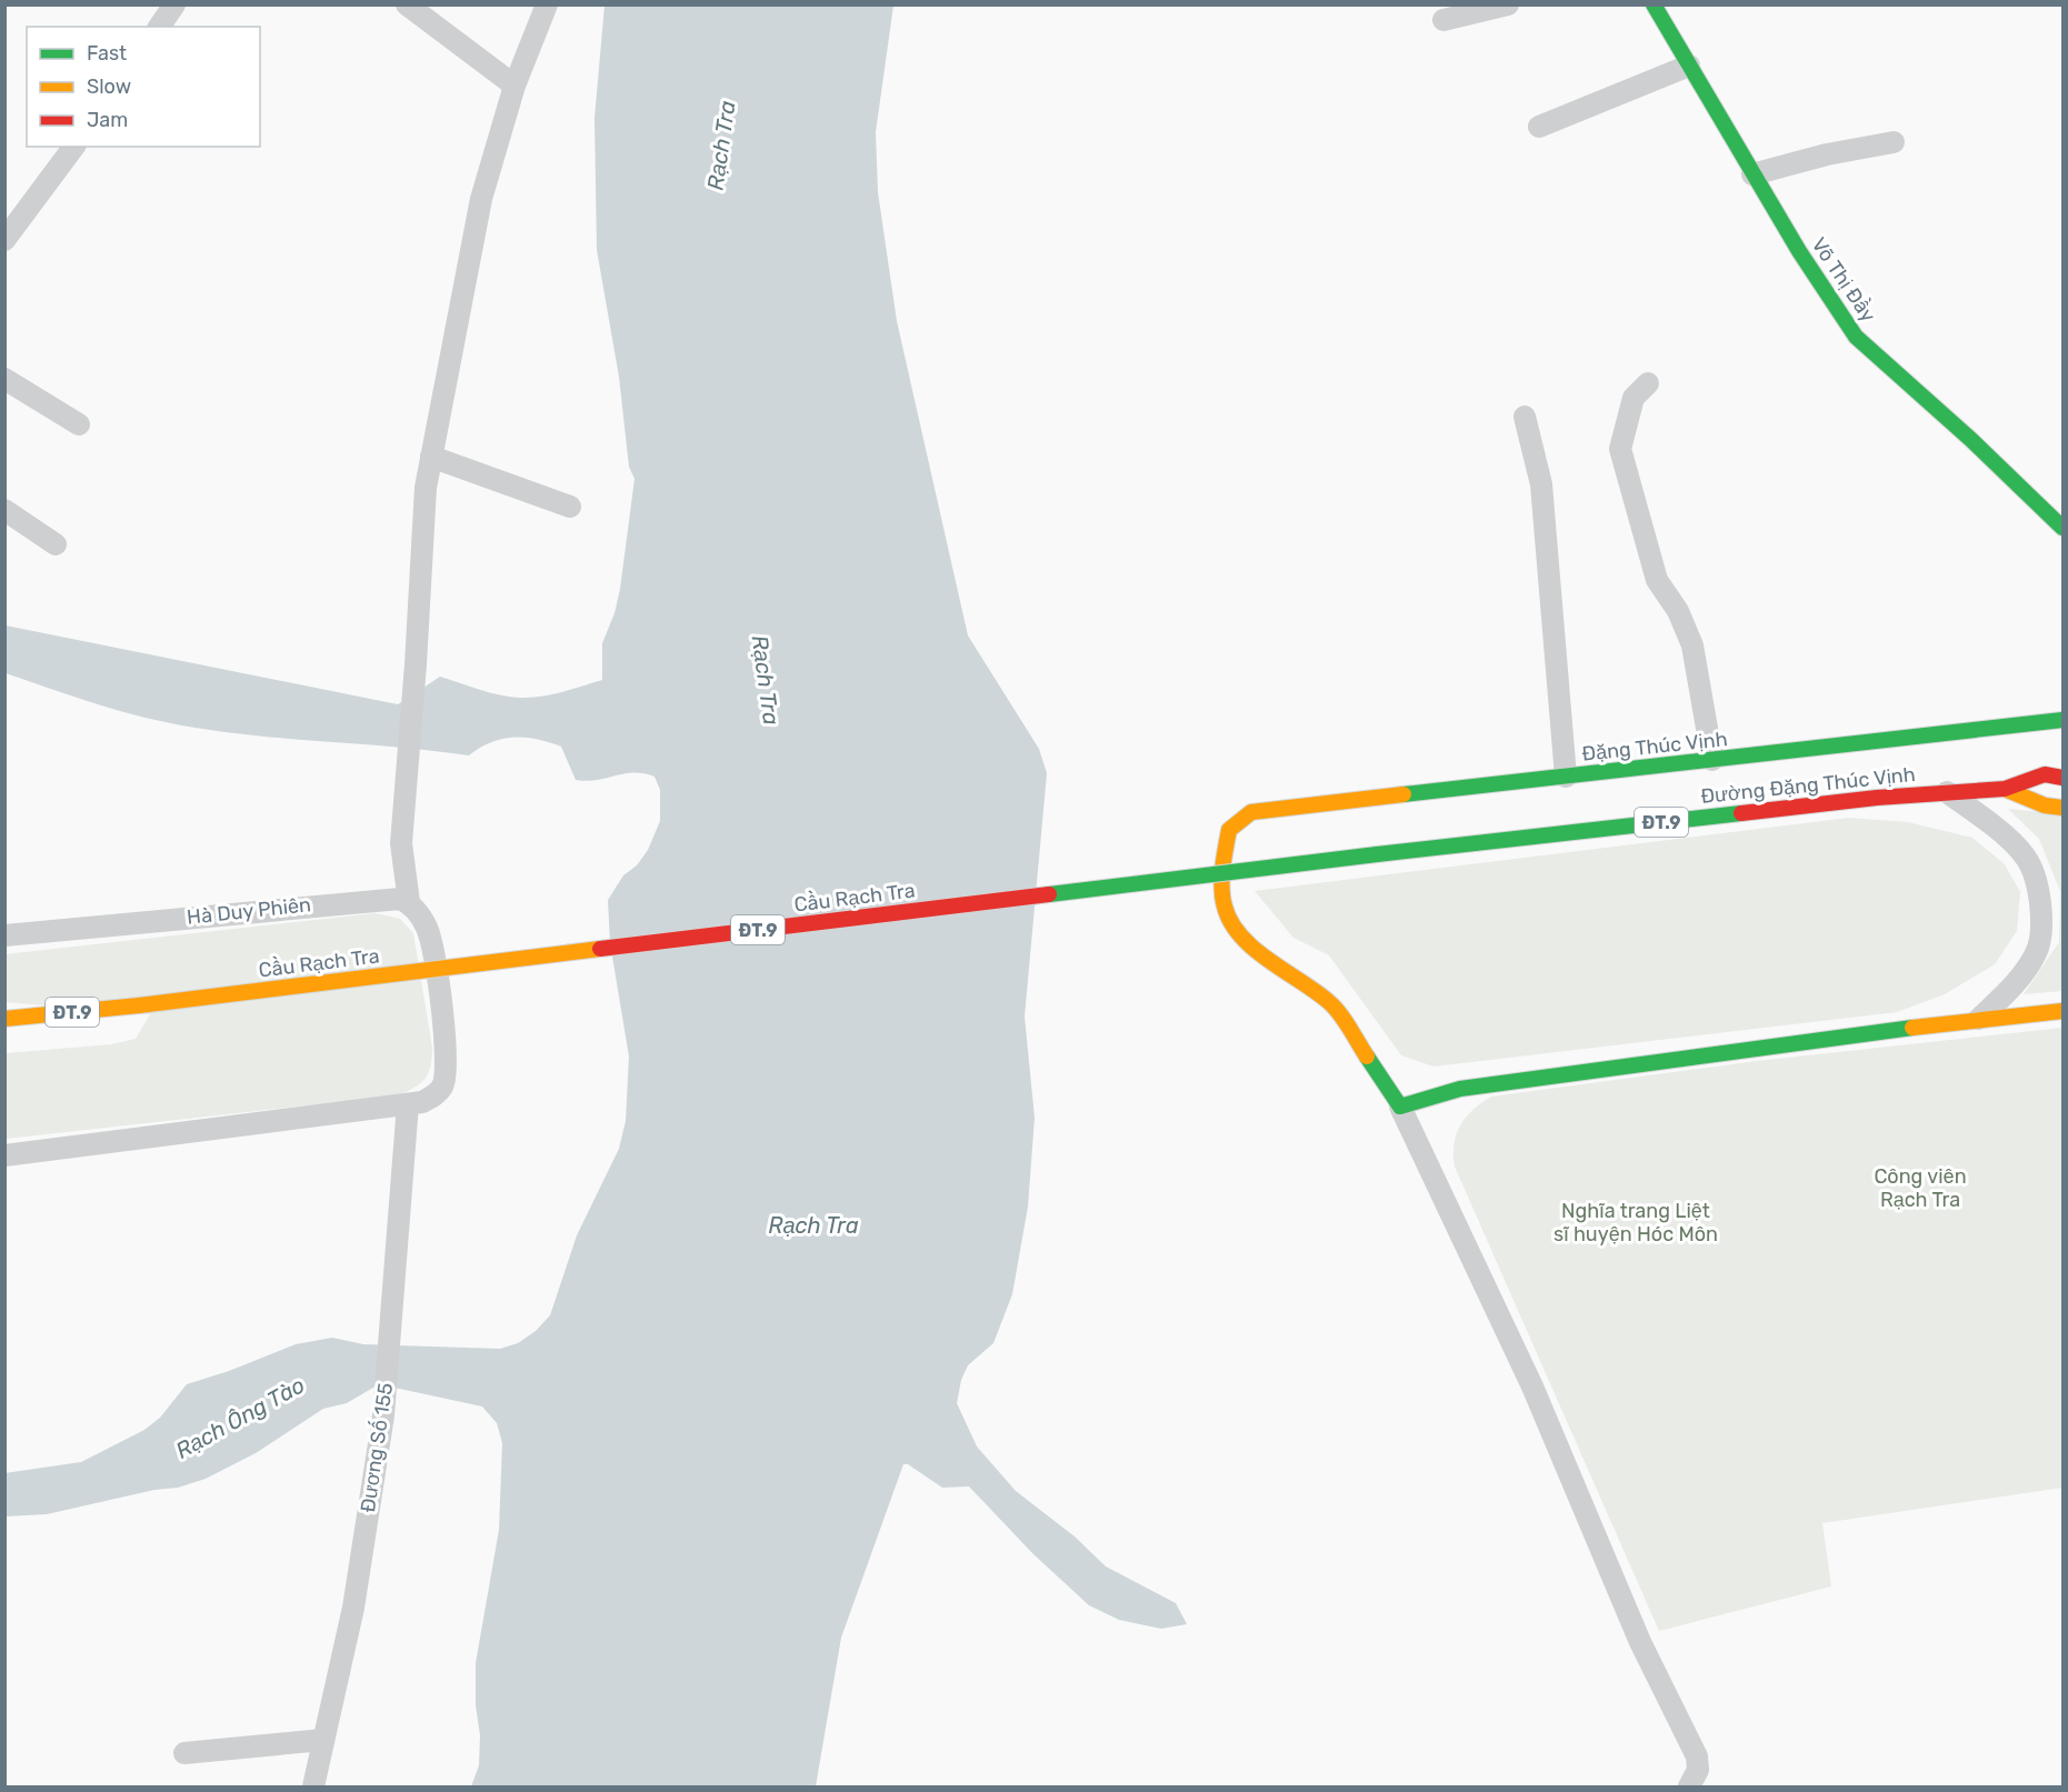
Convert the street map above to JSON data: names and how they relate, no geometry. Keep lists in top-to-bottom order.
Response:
{
  "streets": {
    "street": [
      "Võ Thị Đầy",
      "Đặng Thúc Vịnh",
      "Đường Đặng Thúc Vịnh",
      "ĐT.9",
      "Cầu Rạch Tra",
      "Hà Duy Phiên",
      "Đương Số 155"
    ]
  },
  "crossings": [
    ["Đường Đặng Thúc Vịnh", "Cầu Rạch Tra"]
  ],
  "water": ["Rạch Tra", "Rạch Ông Tào"],
  "parks": ["Công viên Rạch Tra", "Nghĩa trang Liệt sĩ huyện Hóc Môn"],
  "legend": ["Fast", "Slow", "Jam"]
}
